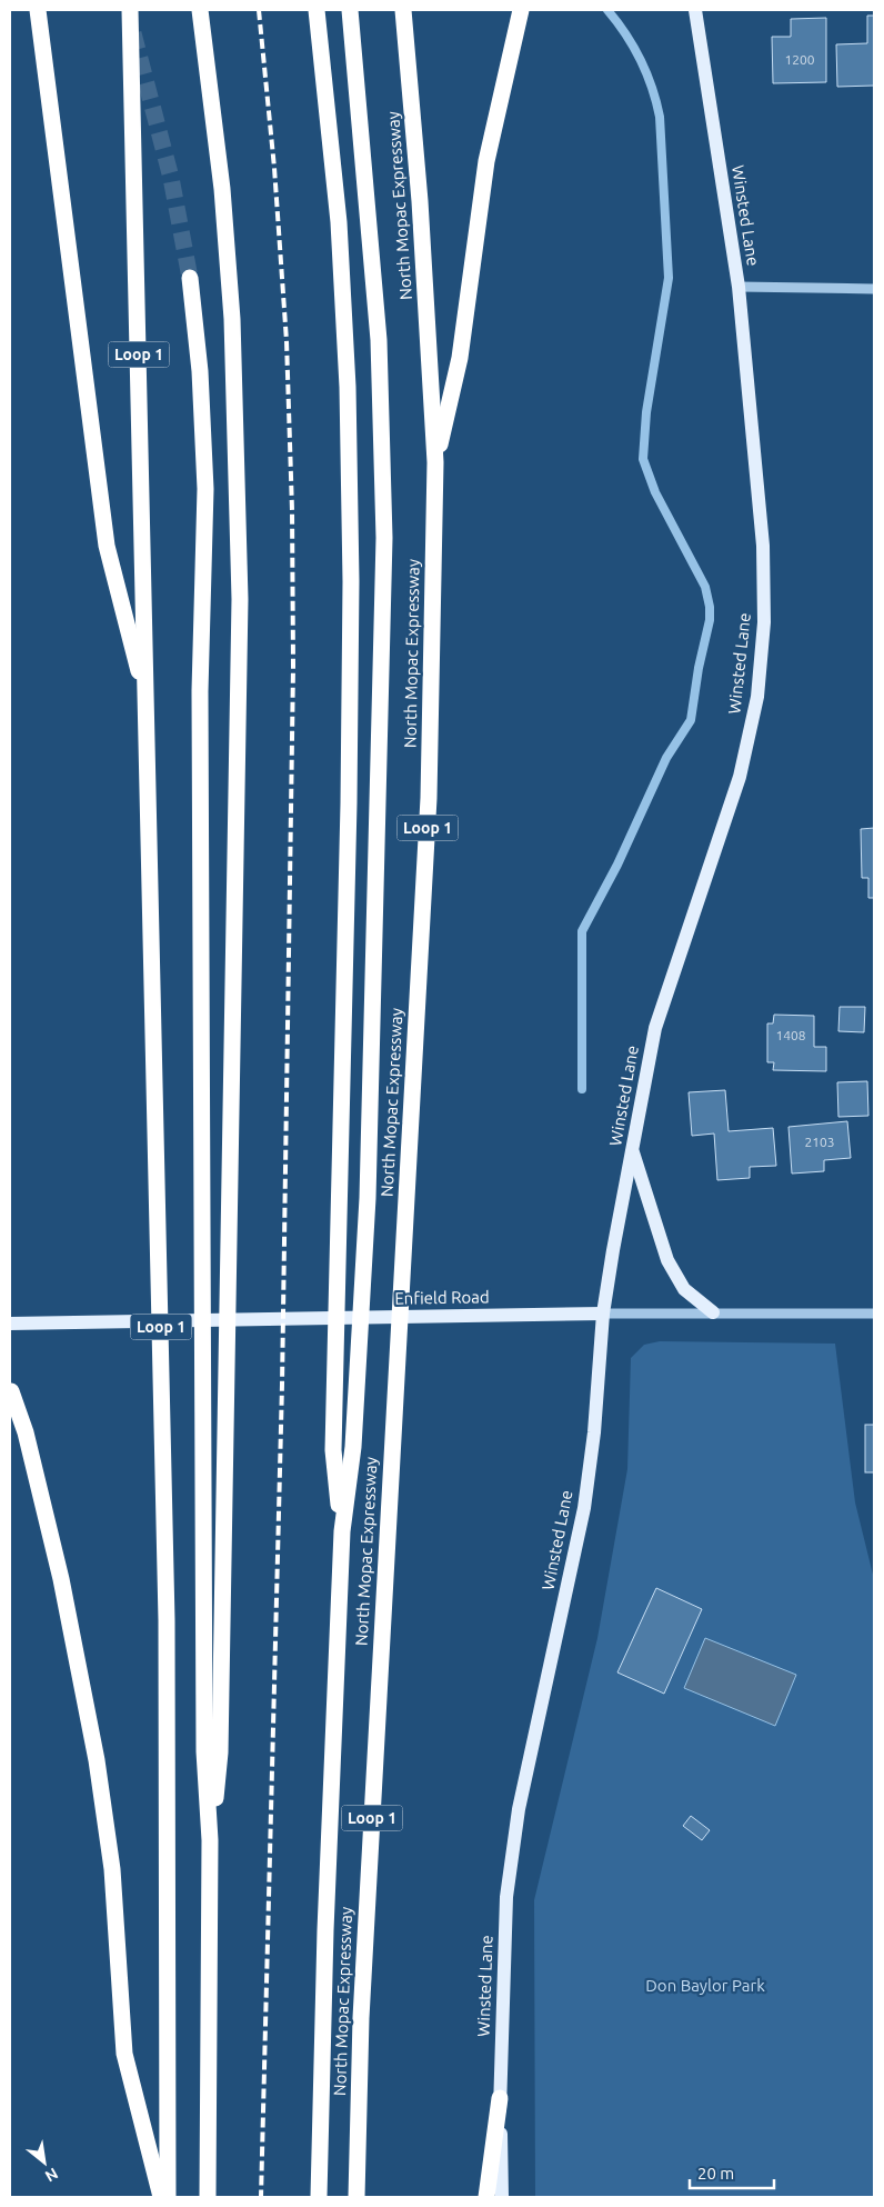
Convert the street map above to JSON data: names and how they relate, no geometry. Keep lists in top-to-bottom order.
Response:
{
  "streets": {
    "highway": ["North Mopac Expressway", "Loop 1"],
    "main road": ["Winsted Lane", "Enfield Road"]
  },
  "crossings": [
    ["Winsted Lane", "Enfield Road"]
  ],
  "parks": ["Don Baylor Park"],
  "house_numbers": ["1200", "1408", "2103"],
  "scale_bar": "20 m",
  "north": "bottom right"
}
